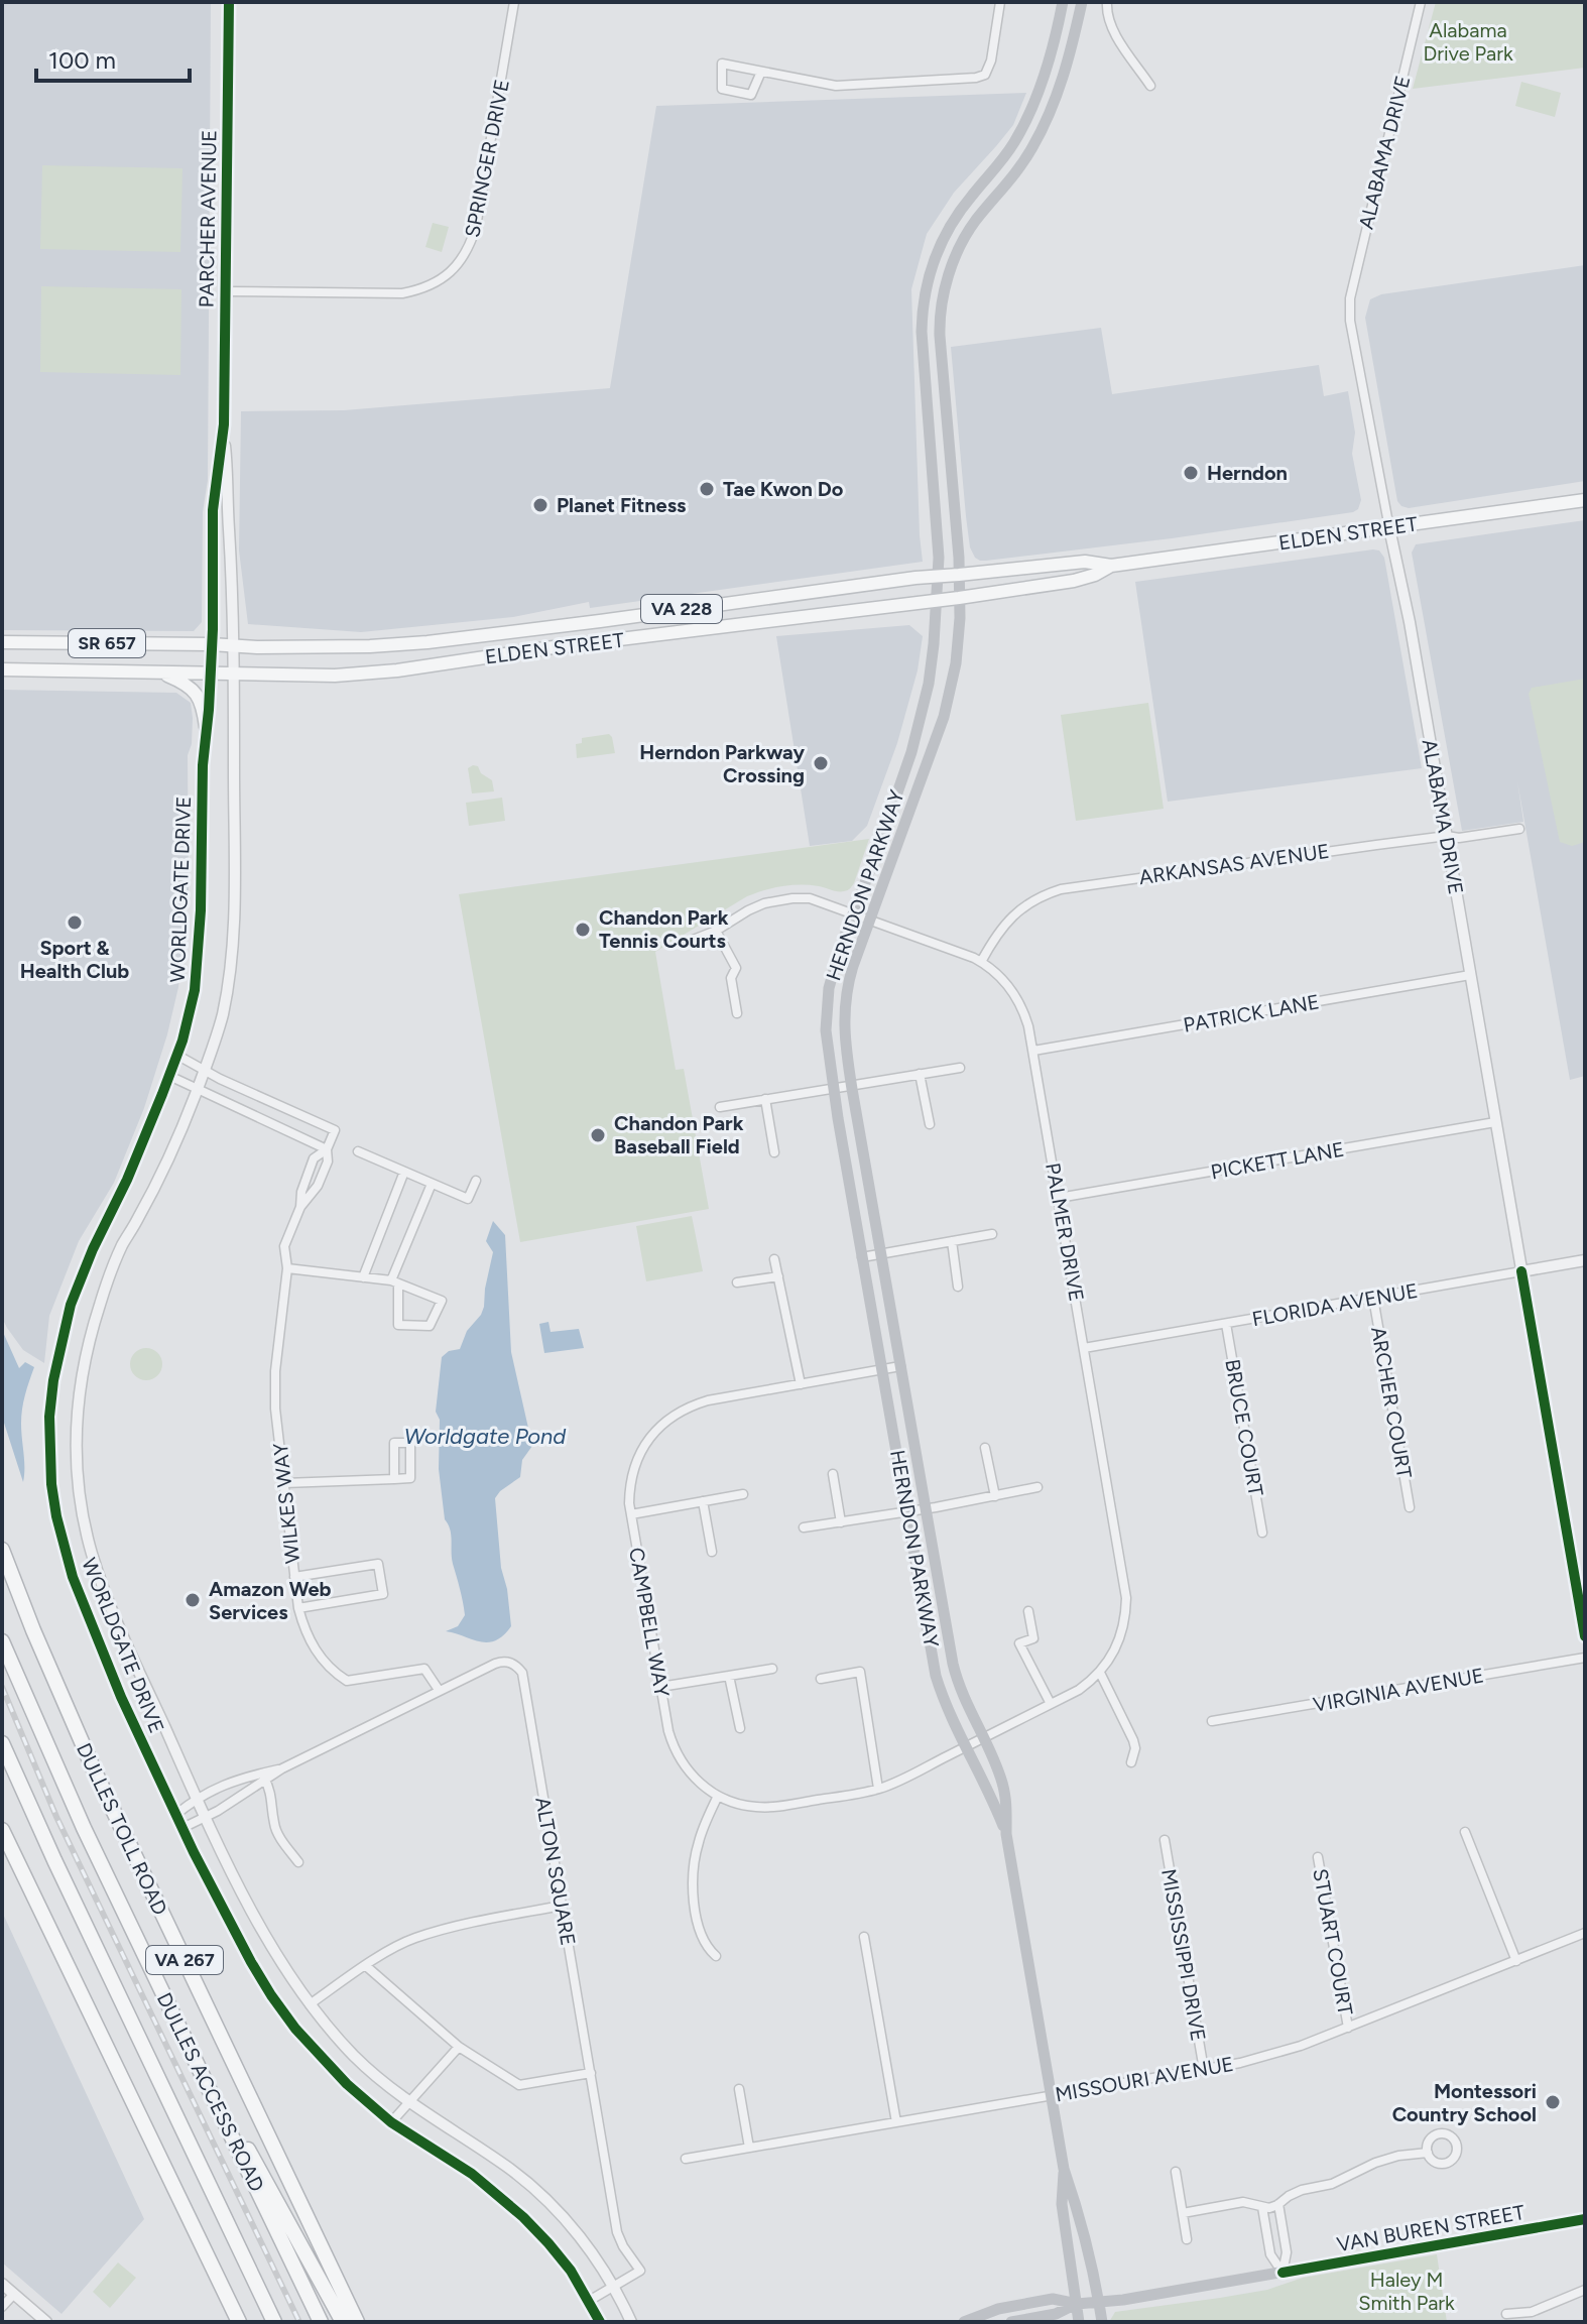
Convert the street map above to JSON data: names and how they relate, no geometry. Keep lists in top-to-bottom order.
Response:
{
  "streets": {
    "highway": ["DULLES TOLL ROAD", "VA 267", "DULLES ACCESS ROAD"],
    "main road": [
      "ELDEN STREET",
      "VA 228",
      "SR 657",
      "HERNDON PARKWAY",
      "VAN BUREN STREET"
    ],
    "street": [
      "ALABAMA DRIVE",
      "SPRINGER DRIVE",
      "PARCHER AVENUE",
      "ARKANSAS AVENUE",
      "WORLDGATE DRIVE",
      "PATRICK LANE",
      "PICKETT LANE",
      "PALMER DRIVE",
      "FLORIDA AVENUE",
      "ARCHER COURT",
      "BRUCE COURT",
      "WILKES WAY",
      "CAMPBELL WAY",
      "VIRGINIA AVENUE",
      "ALTON SQUARE",
      "STUART COURT",
      "MISSISSIPPI DRIVE",
      "MISSOURI AVENUE"
    ]
  },
  "crossings": [
    ["ALABAMA DRIVE", "ELDEN STREET"],
    ["ALABAMA DRIVE", "ARKANSAS AVENUE"],
    ["ALABAMA DRIVE", "PATRICK LANE"],
    ["ALABAMA DRIVE", "PICKETT LANE"],
    ["ALABAMA DRIVE", "FLORIDA AVENUE"],
    ["SPRINGER DRIVE", "PARCHER AVENUE"],
    ["PARCHER AVENUE", "ELDEN STREET"],
    ["PARCHER AVENUE", "SR 657"],
    ["PARCHER AVENUE", "WORLDGATE DRIVE"],
    ["ELDEN STREET", "SR 657"],
    ["ELDEN STREET", "HERNDON PARKWAY"],
    ["ELDEN STREET", "WORLDGATE DRIVE"],
    ["SR 657", "WORLDGATE DRIVE"],
    ["ARKANSAS AVENUE", "PALMER DRIVE"],
    ["HERNDON PARKWAY", "PALMER DRIVE"],
    ["HERNDON PARKWAY", "CAMPBELL WAY"],
    ["HERNDON PARKWAY", "MISSOURI AVENUE"],
    ["HERNDON PARKWAY", "VAN BUREN STREET"],
    ["WORLDGATE DRIVE", "WILKES WAY"],
    ["WORLDGATE DRIVE", "ALTON SQUARE"],
    ["PATRICK LANE", "PALMER DRIVE"],
    ["PICKETT LANE", "PALMER DRIVE"],
    ["PALMER DRIVE", "FLORIDA AVENUE"],
    ["PALMER DRIVE", "CAMPBELL WAY"],
    ["FLORIDA AVENUE", "ARCHER COURT"],
    ["FLORIDA AVENUE", "BRUCE COURT"],
    ["WILKES WAY", "ALTON SQUARE"],
    ["STUART COURT", "MISSOURI AVENUE"],
    ["MISSISSIPPI DRIVE", "MISSOURI AVENUE"]
  ],
  "water": ["Worldgate Pond"],
  "parks": ["Alabama Drive Park", "Haley M Smith Park"],
  "places": [
    "Herndon",
    "Tae Kwon Do",
    "Planet Fitness",
    "Herndon Parkway Crossing",
    "Sport & Health Club",
    "Chandon Park Tennis Courts",
    "Chandon Park Baseball Field",
    "Amazon Web Services",
    "Montessori Country School"
  ],
  "scale_bar": "100 m"
}
